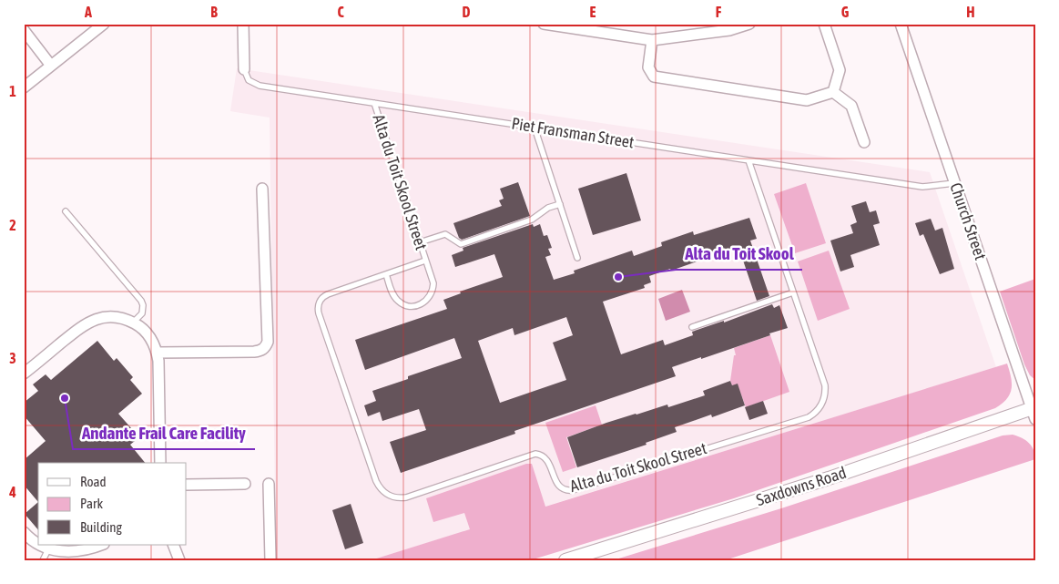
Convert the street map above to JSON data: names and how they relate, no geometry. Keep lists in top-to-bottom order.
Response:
{
  "streets": {
    "street": ["Piet Fransman Street", "Church Street", "Saxdowns Road"],
    "lane": ["Alta du Toit Skool Street"]
  },
  "crossings": [
    ["Piet Fransman Street", "Alta du Toit Skool Street"],
    ["Piet Fransman Street", "Church Street"],
    ["Church Street", "Saxdowns Road"]
  ],
  "places": ["Alta du Toit Skool", "Andante Frail Care Facility"],
  "legend": ["Road", "Park", "Building"],
  "grid": {
    "columns": [
      "A",
      "B",
      "C",
      "D",
      "E",
      "F",
      "G",
      "H"
    ],
    "rows": [
      "1",
      "2",
      "3",
      "4"
    ]
  }
}
